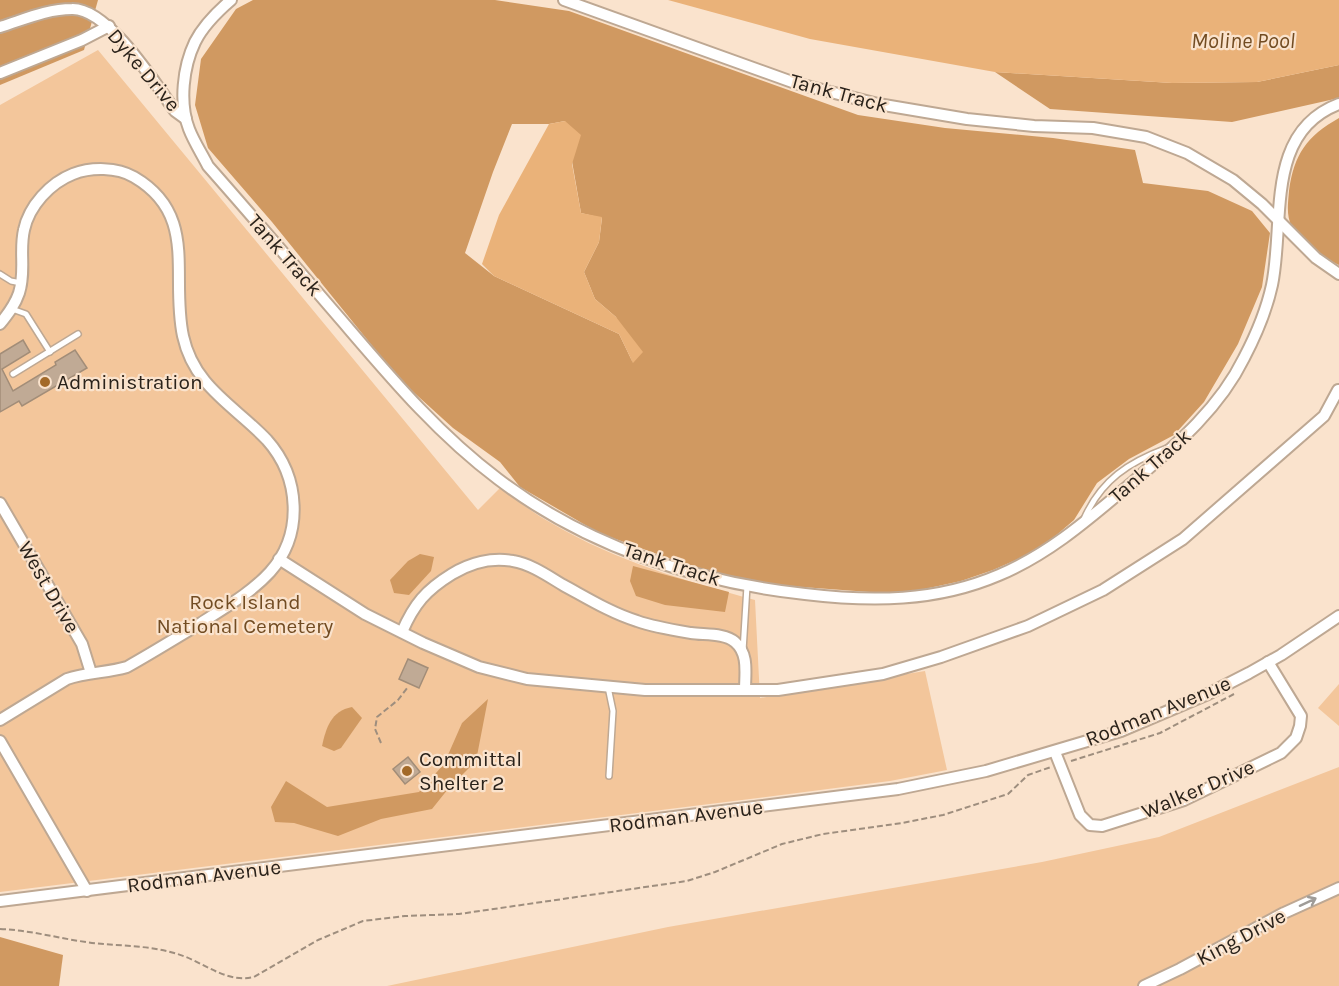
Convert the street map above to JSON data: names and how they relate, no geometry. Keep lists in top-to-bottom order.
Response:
{
  "streets": {
    "street": [
      "Dyke Drive",
      "Tank Track",
      "West Drive",
      "Rodman Avenue",
      "Walker Drive",
      "King Drive"
    ]
  },
  "crossings": [
    ["Dyke Drive", "Tank Track"],
    ["Rodman Avenue", "Walker Drive"]
  ],
  "one_way": ["King Drive"],
  "water": ["Moline Pool"],
  "parks": ["Rock Island National Cemetery"],
  "places": ["Administration", "Committal Shelter 2"]
}
